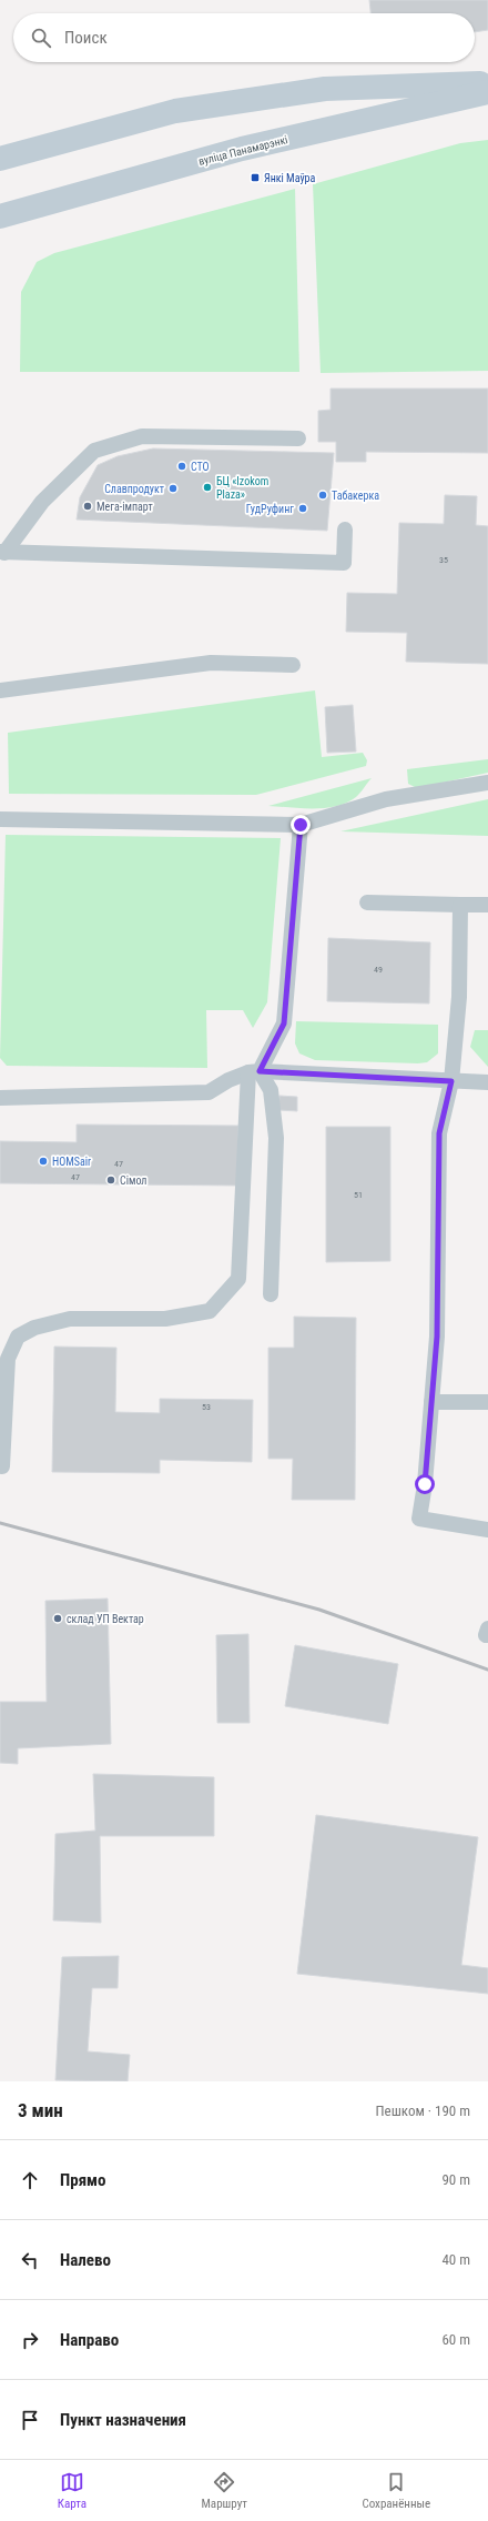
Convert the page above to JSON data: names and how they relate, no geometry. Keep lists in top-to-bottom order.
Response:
{
  "streets": {
    "main road": ["вуліца Панамарэнкі"]
  },
  "places": {
    "transit": ["Янкі Маўра"],
    "other": [
      "СТО",
      "БЦ «Izokom Plaza»",
      "Славпродукт",
      "Табакерка",
      "Мега-імпарт",
      "ГудРуфинг",
      "HOMSair",
      "Сімол",
      "склад УП Вектар"
    ]
  },
  "house_numbers": [
    "35",
    "49",
    "47",
    "47",
    "51",
    "53"
  ],
  "page": {
    "search": "Поиск",
    "heading": ["3 мин", "Пешком · 190 m"],
    "list": [
      ["Прямо", "90 m"],
      ["Налево", "40 m"],
      ["Направо", "60 m"],
      "Пункт назначения"
    ],
    "nav": ["Карта", "Маршрут", "Сохранённые"]
  }
}
